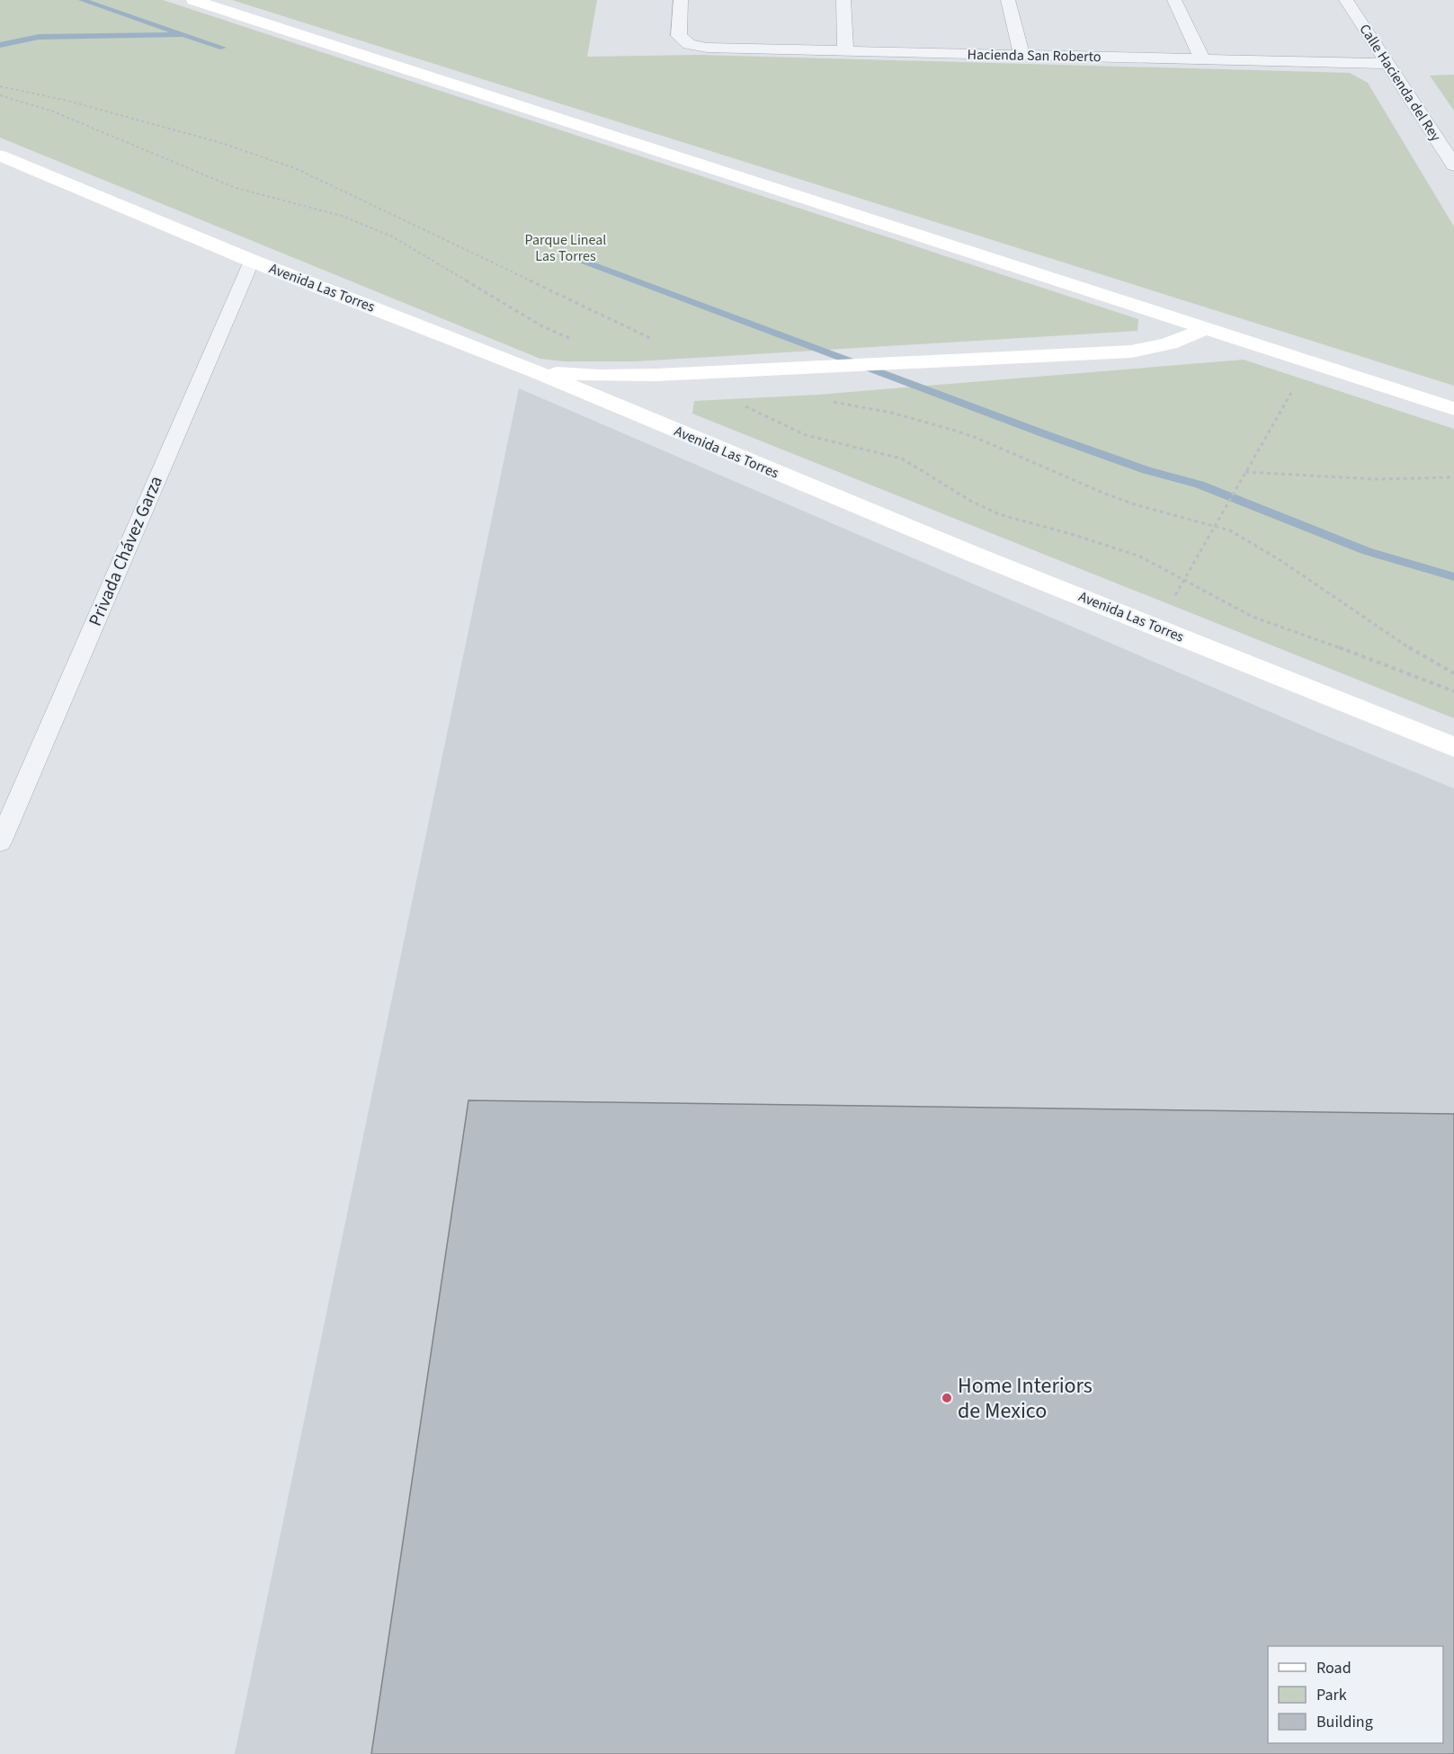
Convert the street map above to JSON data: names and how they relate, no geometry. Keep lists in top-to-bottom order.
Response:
{
  "streets": {
    "street": ["Hacienda San Roberto", "Calle Hacienda del Rey", "Avenida Las Torres"],
    "lane": ["Privada Chávez Garza"]
  },
  "crossings": [
    ["Hacienda San Roberto", "Calle Hacienda del Rey"],
    ["Avenida Las Torres", "Privada Chávez Garza"]
  ],
  "parks": ["Parque Lineal Las Torres"],
  "places": ["Home Interiors de Mexico"],
  "legend": ["Road", "Park", "Building"]
}
